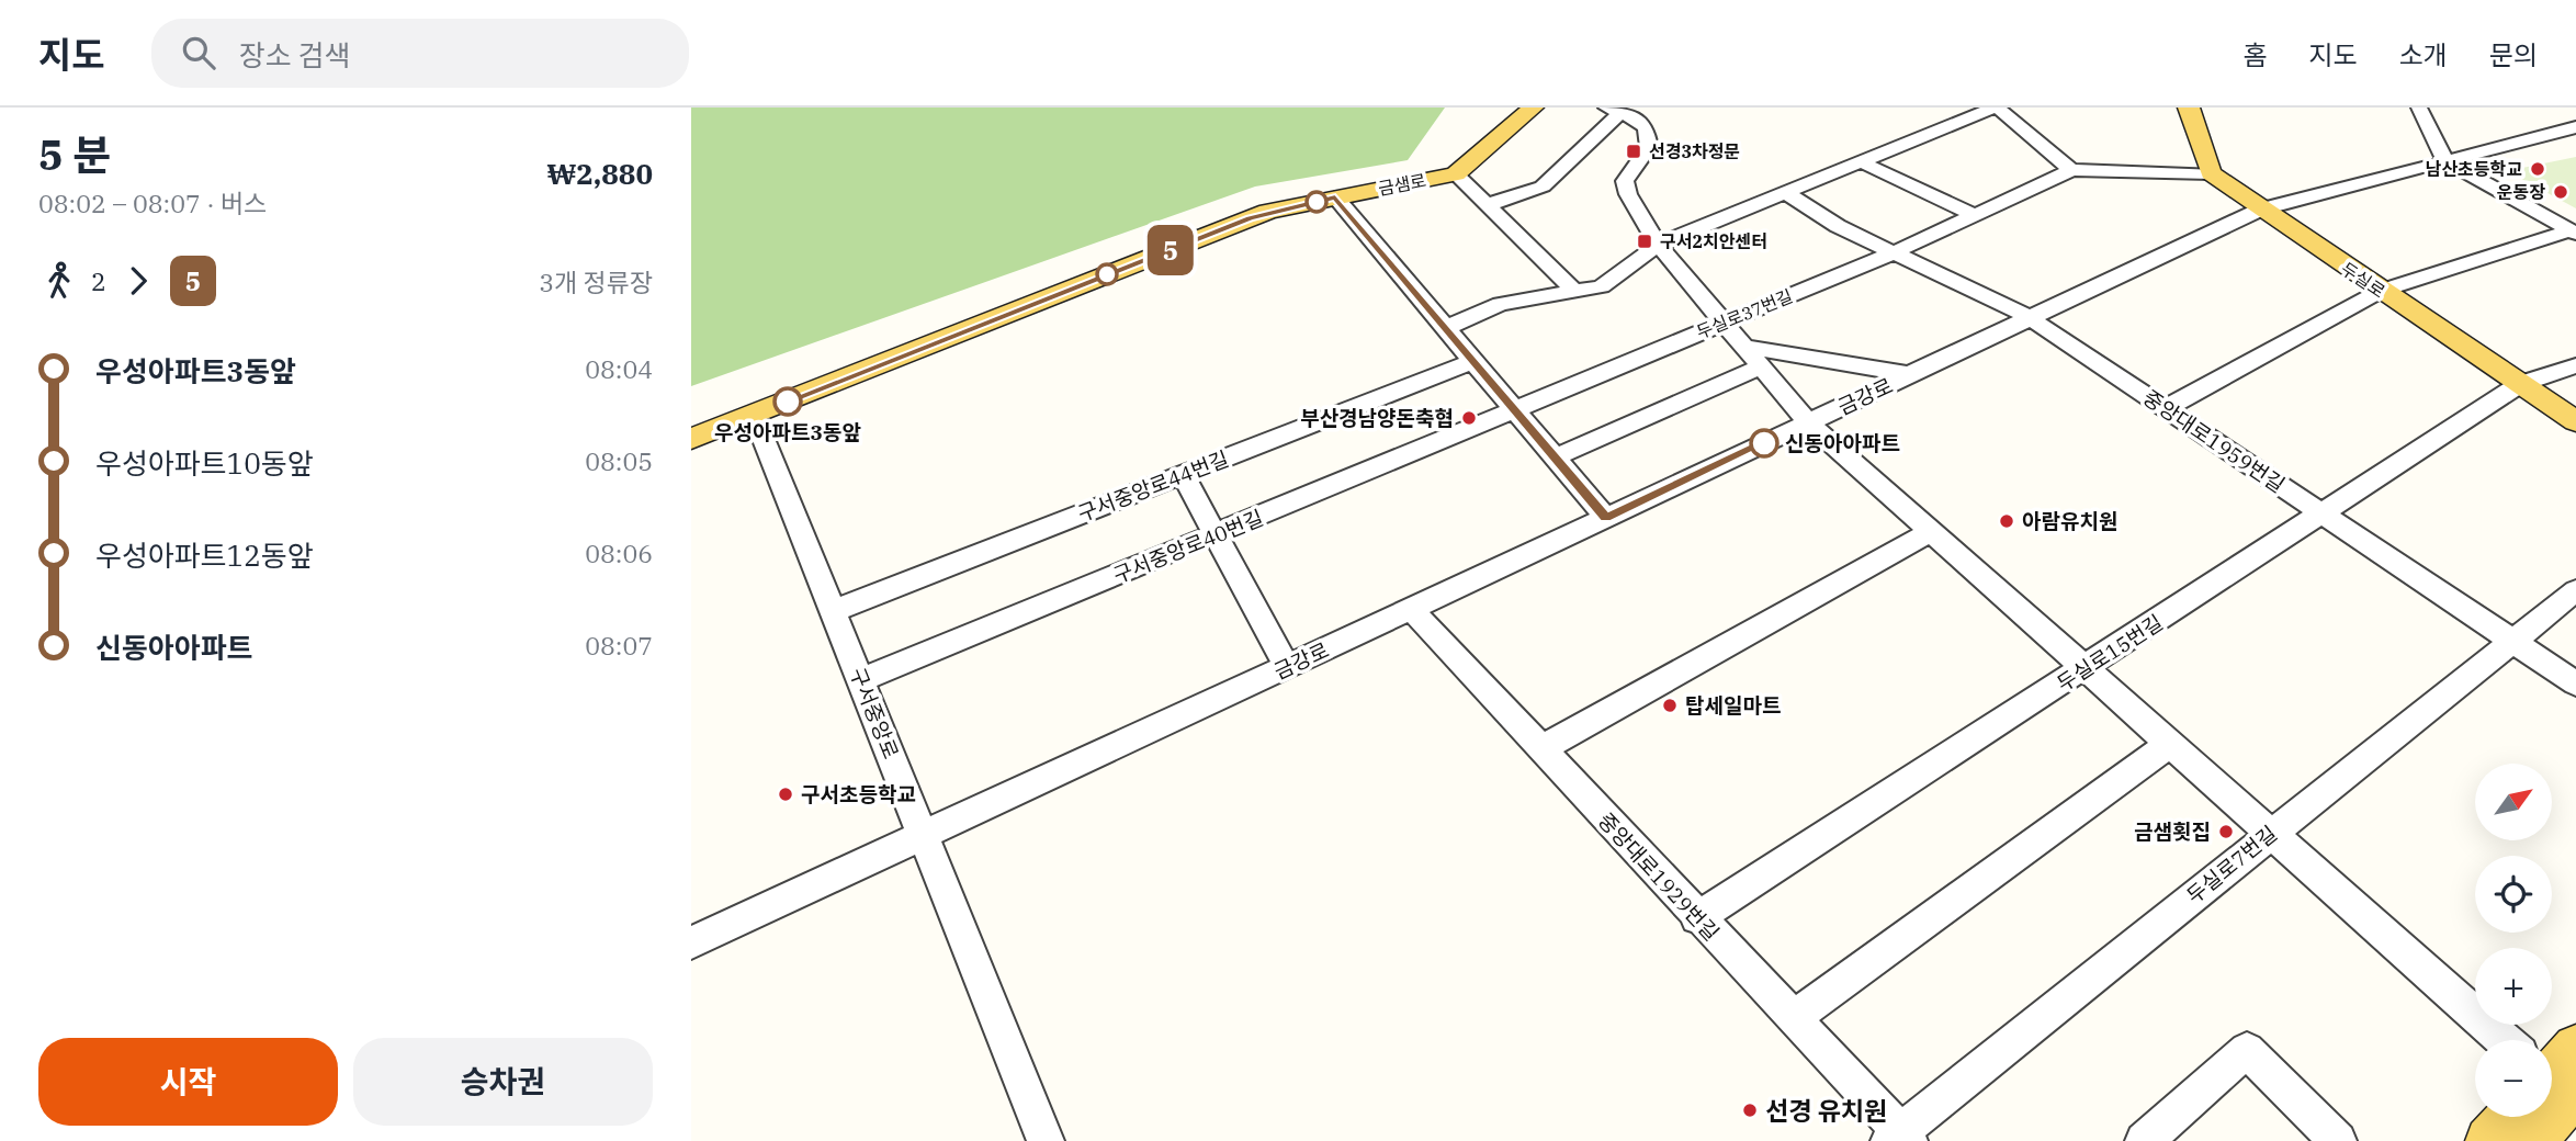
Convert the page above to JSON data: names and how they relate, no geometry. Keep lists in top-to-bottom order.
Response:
{
  "streets": {
    "main road": ["금샘로", "두실로"],
    "street": [
      "두실로37번길",
      "금강로",
      "중앙대로1959번길",
      "구서중앙로44번길",
      "구서중앙로40번길",
      "두실로15번길",
      "구서중앙로",
      "두실로7번길",
      "중앙대로1929번길"
    ]
  },
  "crossings": [
    ["금샘로", "구서중앙로"],
    ["두실로", "두실로37번길"],
    ["두실로", "금강로"],
    ["두실로", "두실로15번길"],
    ["두실로37번길", "중앙대로1959번길"],
    ["두실로37번길", "구서중앙로40번길"],
    ["금강로", "중앙대로1959번길"],
    ["금강로", "구서중앙로"],
    ["금강로", "중앙대로1929번길"],
    ["중앙대로1959번길", "두실로15번길"],
    ["중앙대로1959번길", "두실로7번길"],
    ["구서중앙로44번길", "구서중앙로"],
    ["구서중앙로40번길", "구서중앙로"],
    ["두실로15번길", "중앙대로1929번길"],
    ["두실로7번길", "중앙대로1929번길"]
  ],
  "places": {
    "transit": ["선경3차정문", "구서2치안센터"],
    "other": [
      "남산초등학교",
      "운동장",
      "우성아파트3동앞",
      "부산경남양돈축협",
      "신동아아파트",
      "아람유치원",
      "탑세일마트",
      "구서초등학교",
      "금샘횟집",
      "선경 유치원"
    ]
  },
  "lines": ["bus line 5"],
  "north": "top right",
  "page": {
    "header": "지도",
    "search": "장소 검색",
    "nav": [
      "홈",
      "지도",
      "소개",
      "문의"
    ],
    "heading": ["5 분", "08:02 – 08:07 · 버스", "₩2,880"],
    "on_map": "5",
    "legs": ["2", "5", "3개 정류장"],
    "list": [
      {
        "name": "우성아파트3동앞",
        "value": "08:04"
      },
      {
        "name": "우성아파트10동앞",
        "value": "08:05"
      },
      {
        "name": "우성아파트12동앞",
        "value": "08:06"
      },
      {
        "name": "신동아아파트",
        "value": "08:07"
      }
    ],
    "map_buttons": ["+", "−"],
    "buttons": ["시작", "승차권"]
  }
}
